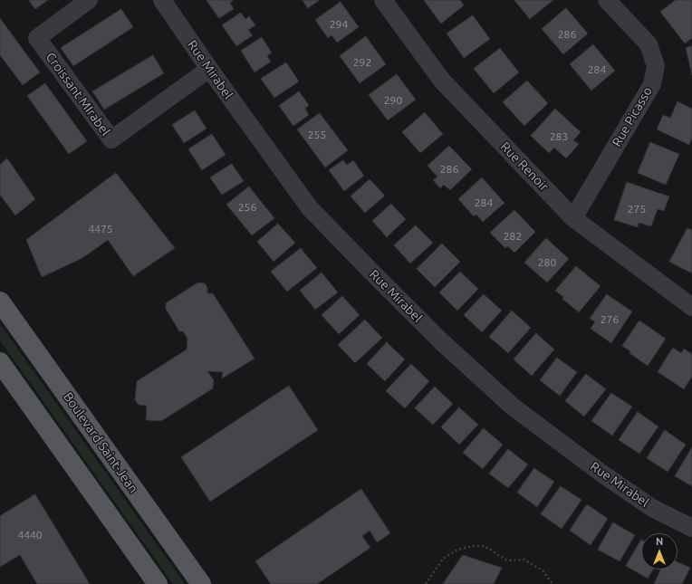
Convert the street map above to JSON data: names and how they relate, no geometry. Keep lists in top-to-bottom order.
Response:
{
  "streets": {
    "main road": ["Boulevard Saint-Jean"],
    "street": [
      "Rue Mirabel",
      "Croissant MIrabel",
      "Rue Picasso",
      "Rue Renoir"
    ]
  },
  "crossings": [
    ["Rue Mirabel", "Croissant MIrabel"],
    ["Rue Picasso", "Rue Renoir"]
  ],
  "house_numbers": [
    "294",
    "286",
    "292",
    "284",
    "290",
    "255",
    "283",
    "286",
    "284",
    "256",
    "275",
    "4475",
    "282",
    "280",
    "276",
    "4440"
  ],
  "north": "top"
}
